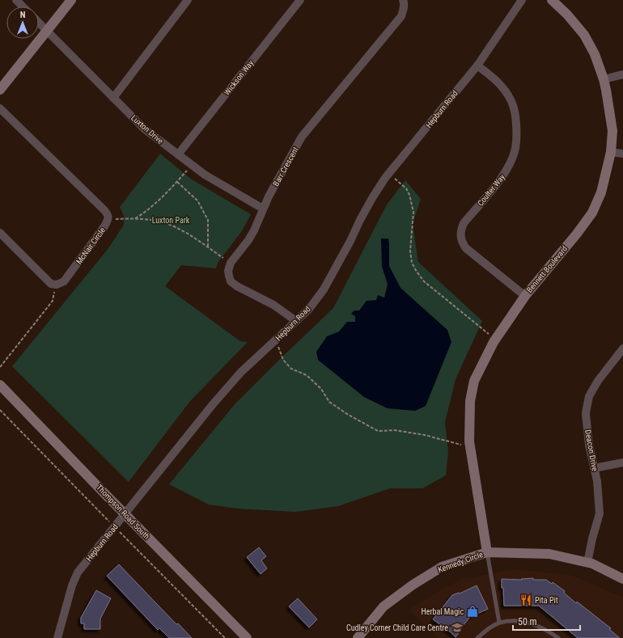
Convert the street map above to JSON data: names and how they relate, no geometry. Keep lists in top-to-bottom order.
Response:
{
  "streets": {
    "street": [
      "Wickson Way",
      "Hepburn Road",
      "Luxton Drive",
      "Barr Crescent",
      "Coulter Way",
      "McNair Circle",
      "Bennett Boulevard",
      "Deacon Drive",
      "Thompson Road South",
      "Kennedy Circle"
    ]
  },
  "crossings": [
    ["Wickson Way", "Luxton Drive"],
    ["Hepburn Road", "Coulter Way"],
    ["Hepburn Road", "Thompson Road South"],
    ["Luxton Drive", "Barr Crescent"],
    ["Coulter Way", "Bennett Boulevard"],
    ["Bennett Boulevard", "Kennedy Circle"],
    ["Deacon Drive", "Kennedy Circle"]
  ],
  "parks": ["Luxton Park"],
  "places": {
    "restaurant": ["Pita Pit"],
    "shop": ["Herbal Magic"],
    "school or university": ["Cudley Corner Child Care Centre"]
  },
  "scale_bar": "50 m",
  "north": "top"
}
